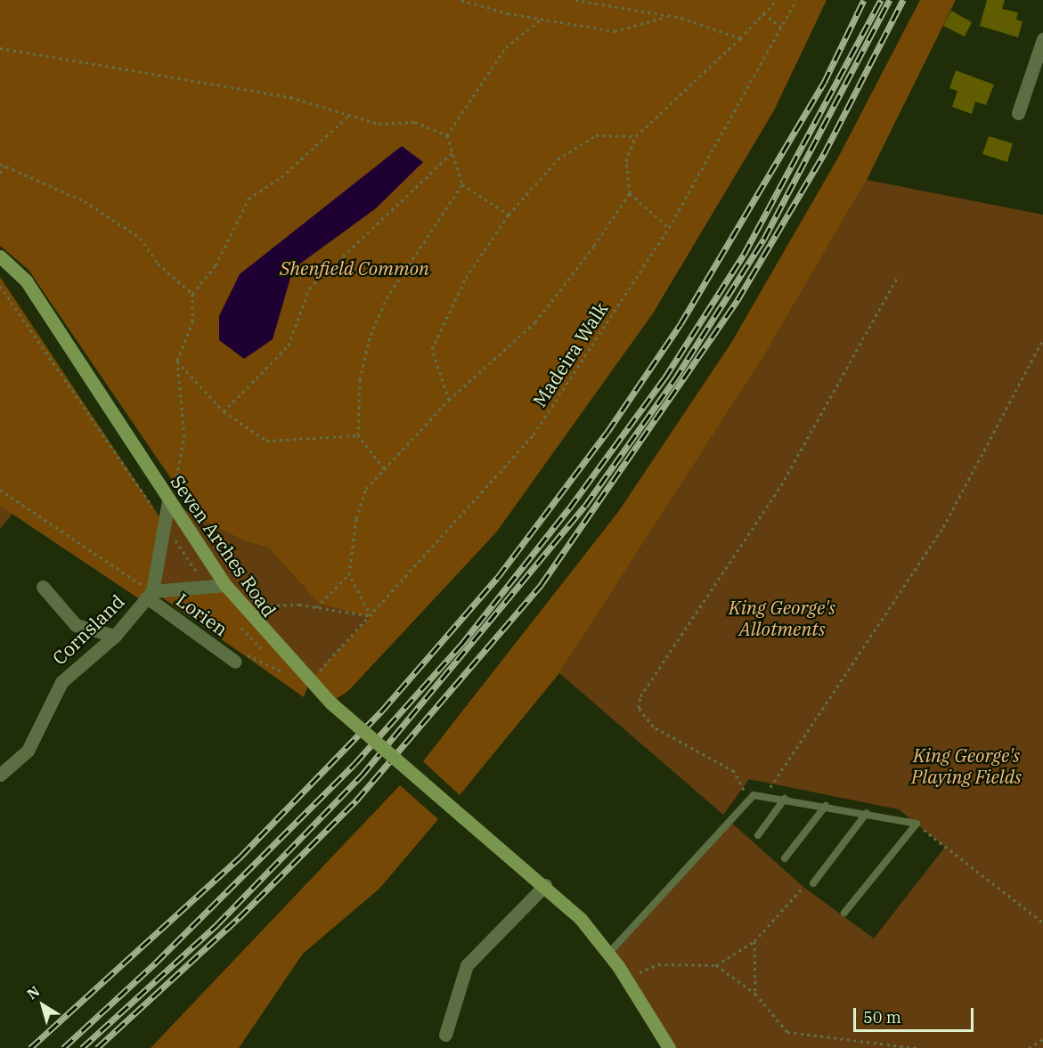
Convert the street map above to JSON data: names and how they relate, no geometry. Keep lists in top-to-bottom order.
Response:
{
  "streets": {
    "street": ["Seven Arches Road", "Lorien", "Cornsland"],
    "path": ["Madeira Walk"]
  },
  "crossings": [
    ["Madeira Walk", "Seven Arches Road"],
    ["Lorien", "Cornsland"]
  ],
  "parks": ["Shenfield Common", "King George's Allotments", "King George's Playing Fields"],
  "scale_bar": "50 m",
  "north": "top left"
}
